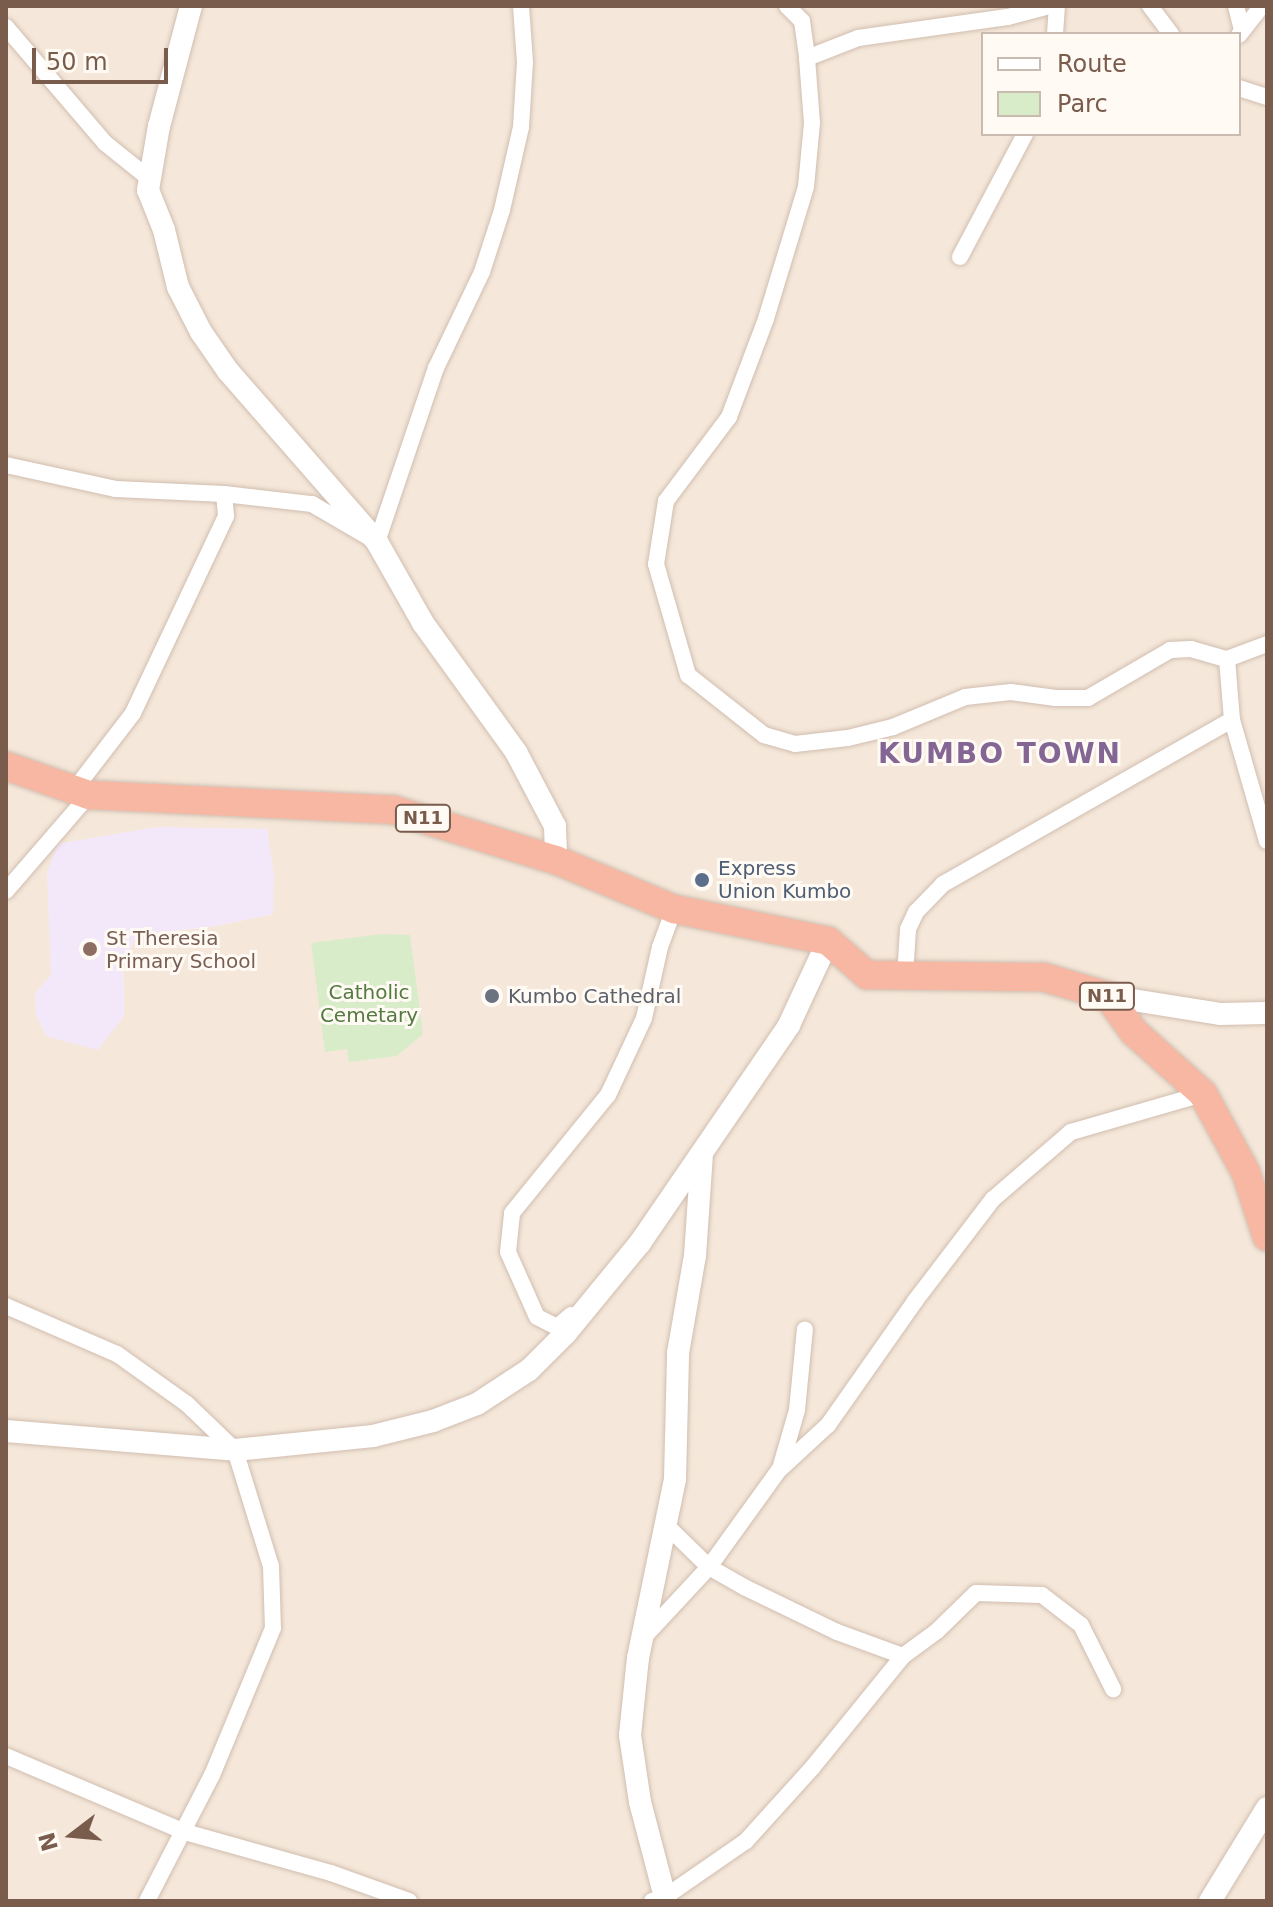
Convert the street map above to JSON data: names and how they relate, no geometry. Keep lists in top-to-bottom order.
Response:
{
  "streets": {
    "highway": ["N11"]
  },
  "districts": ["KUMBO TOWN"],
  "parks": ["Catholic Cemetary"],
  "places": ["Express Union Kumbo", "St Theresia Primary School", "Kumbo Cathedral"],
  "legend": ["Route", "Parc"],
  "scale_bar": "50 m",
  "north": "left"
}
